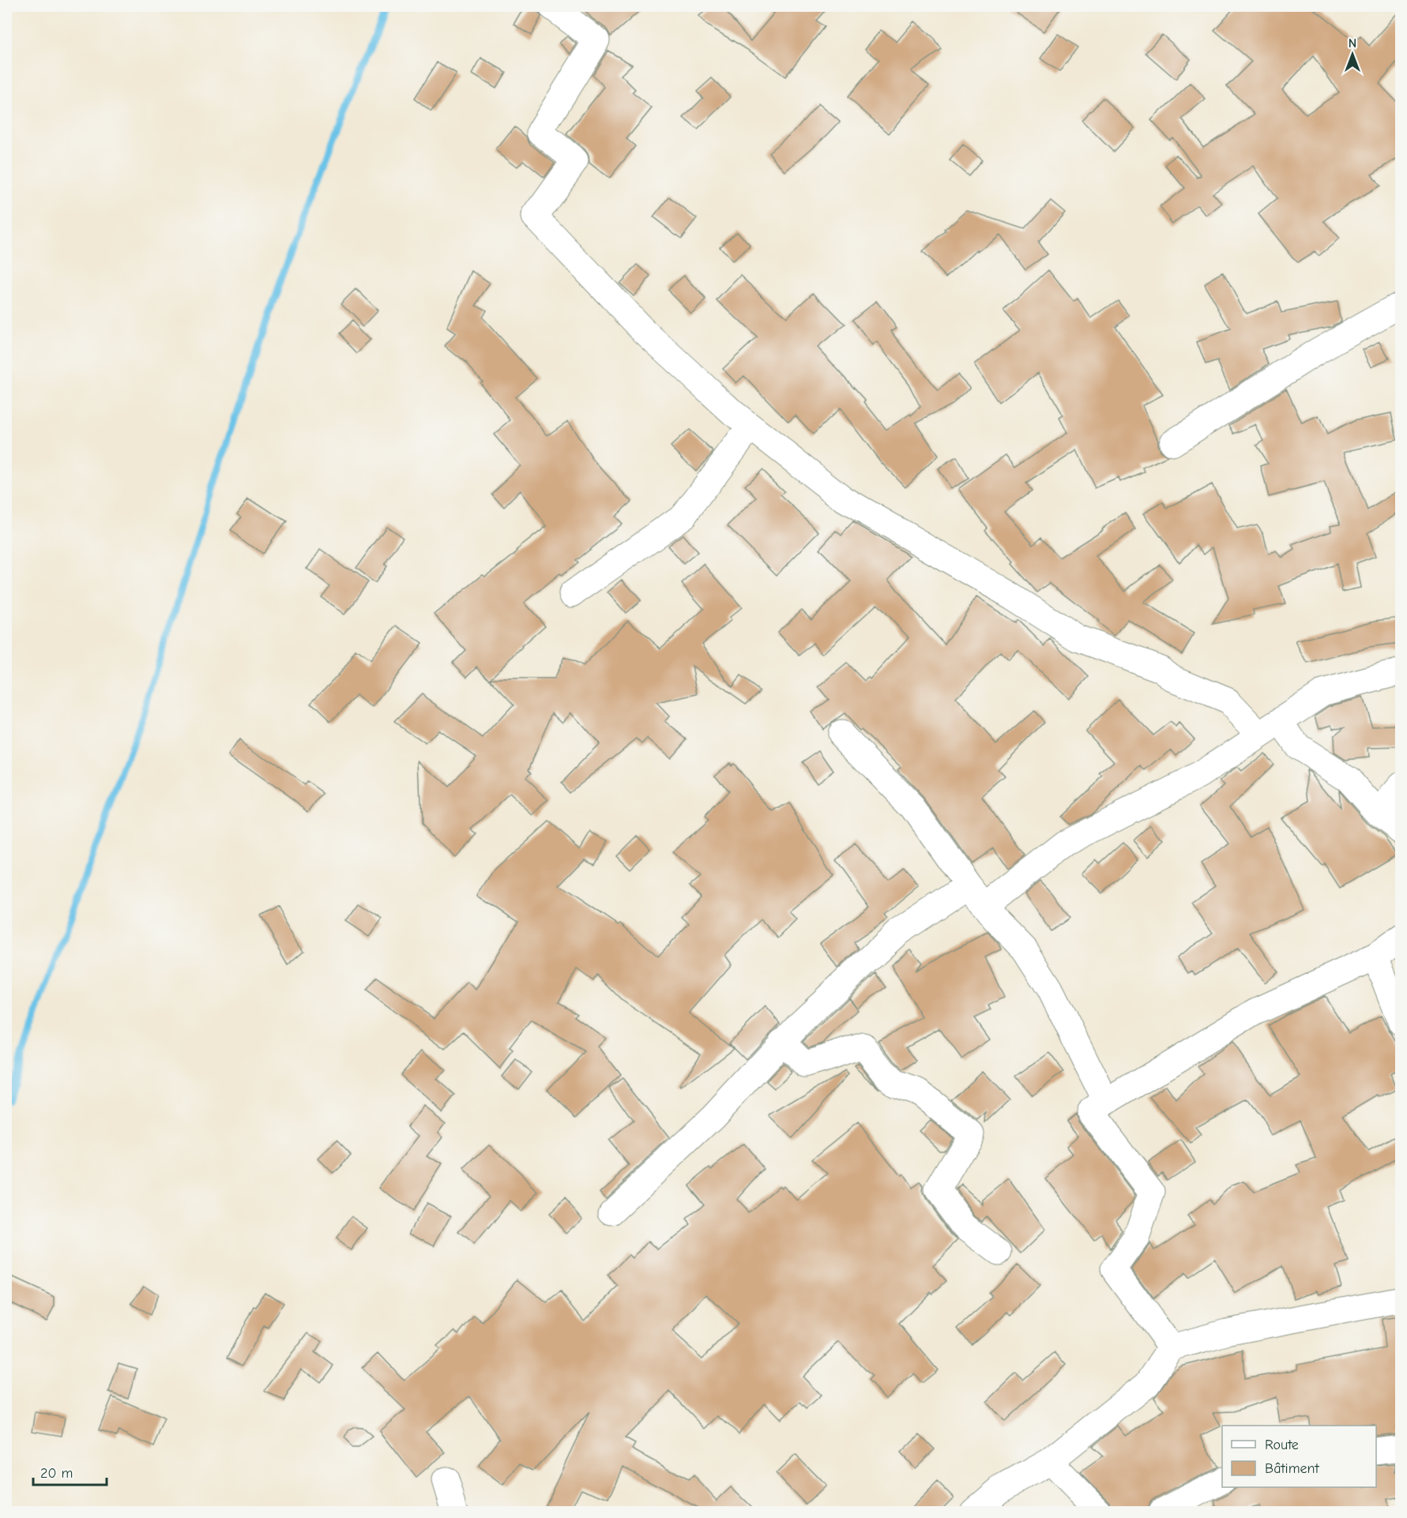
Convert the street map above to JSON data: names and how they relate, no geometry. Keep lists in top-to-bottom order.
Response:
{
  "legend": ["Route", "Bâtiment"],
  "scale_bar": "20 m",
  "north": "top"
}
